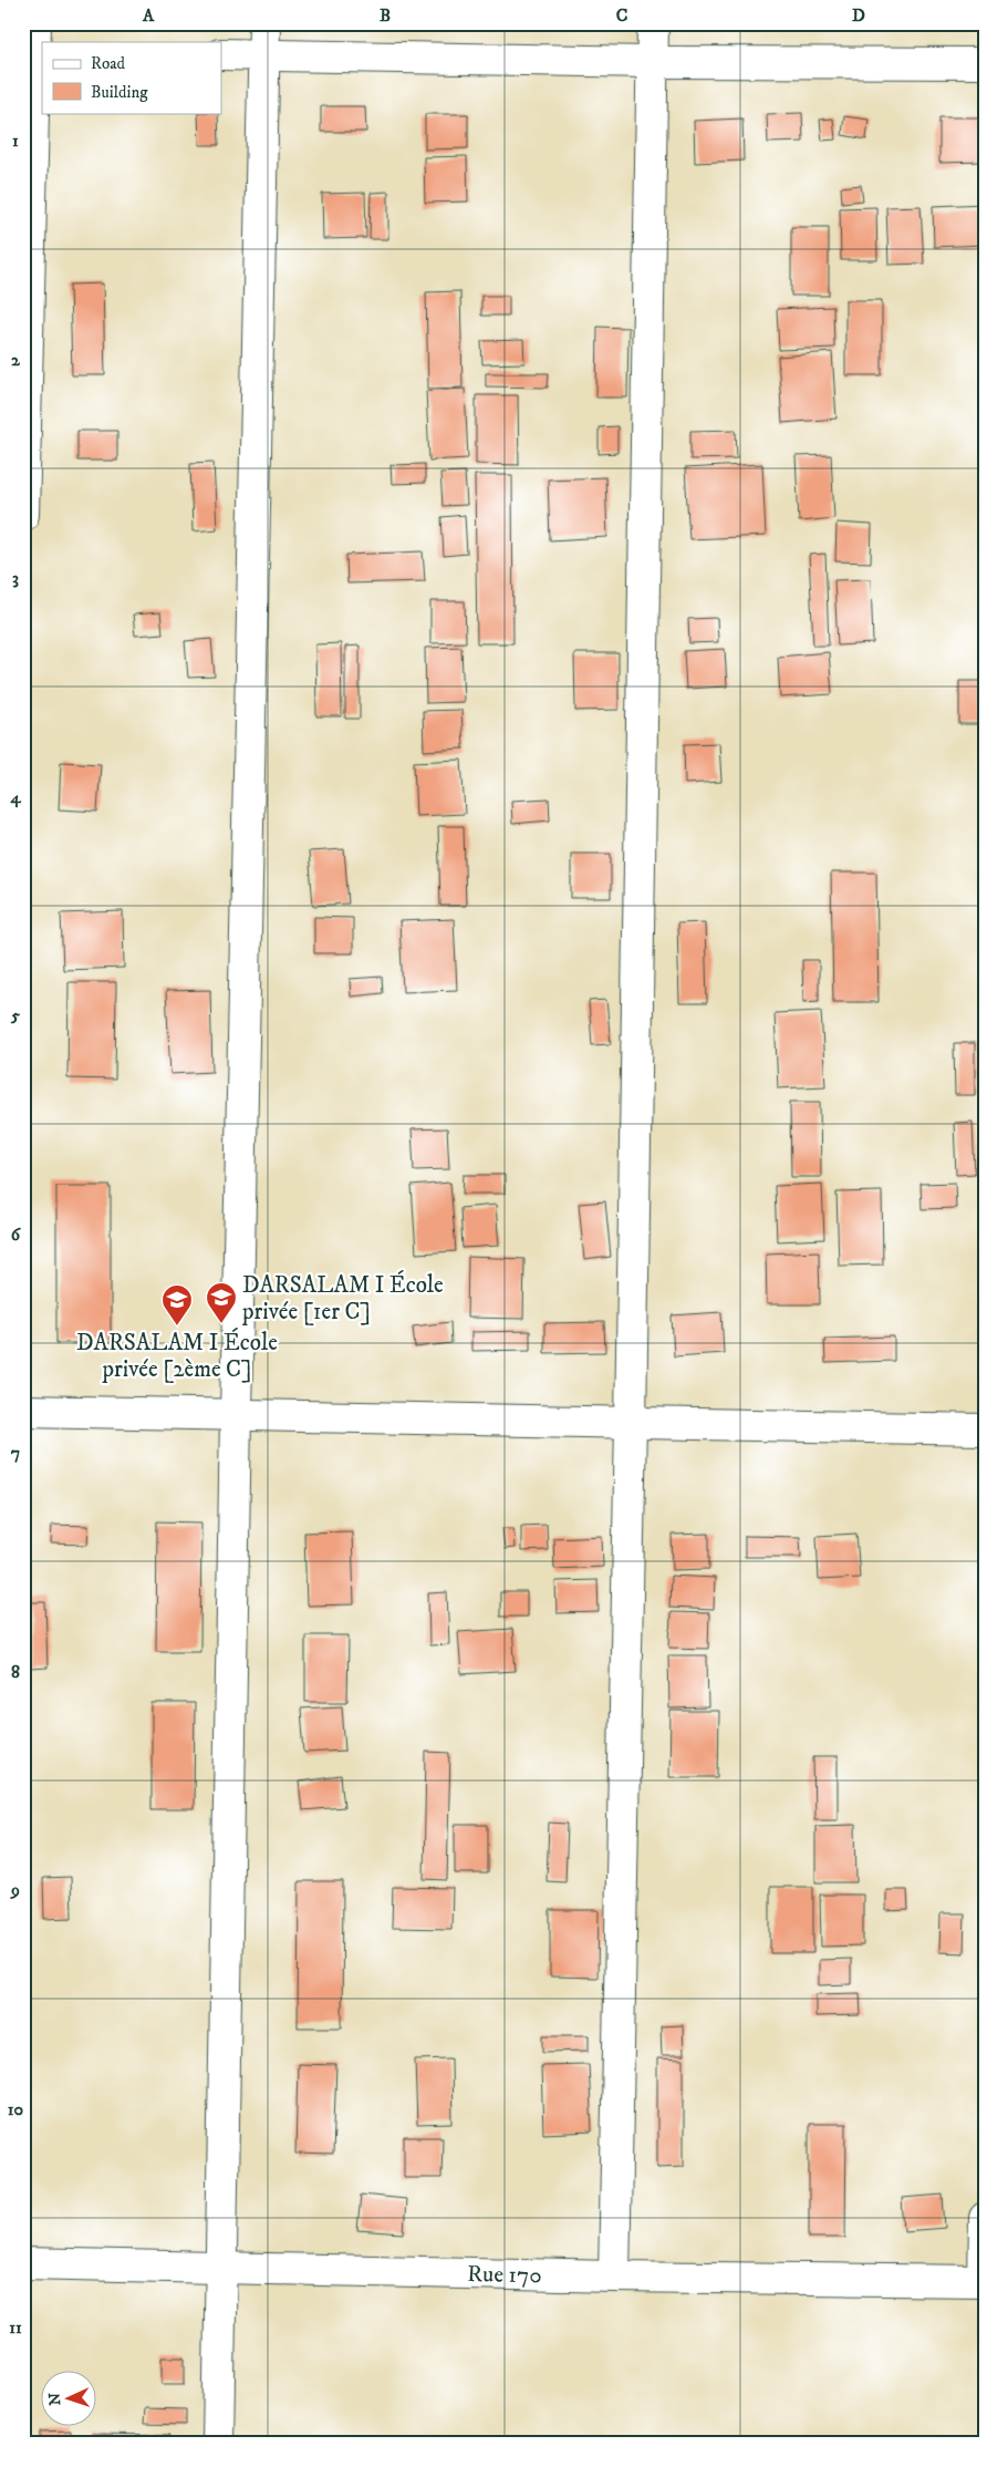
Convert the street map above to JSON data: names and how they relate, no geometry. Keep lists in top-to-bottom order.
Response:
{
  "streets": {
    "street": ["Rue 170"]
  },
  "places": {
    "school or university": ["DARSALAM I École privée [1er C]", "DARSALAM I École privée [2ème C]"]
  },
  "legend": ["Road", "Building"],
  "north": "left",
  "grid": {
    "columns": [
      "A",
      "B",
      "C",
      "D"
    ],
    "rows": [
      "1",
      "2",
      "3",
      "4",
      "5",
      "6",
      "7",
      "8",
      "9",
      "10",
      "11"
    ]
  }
}
